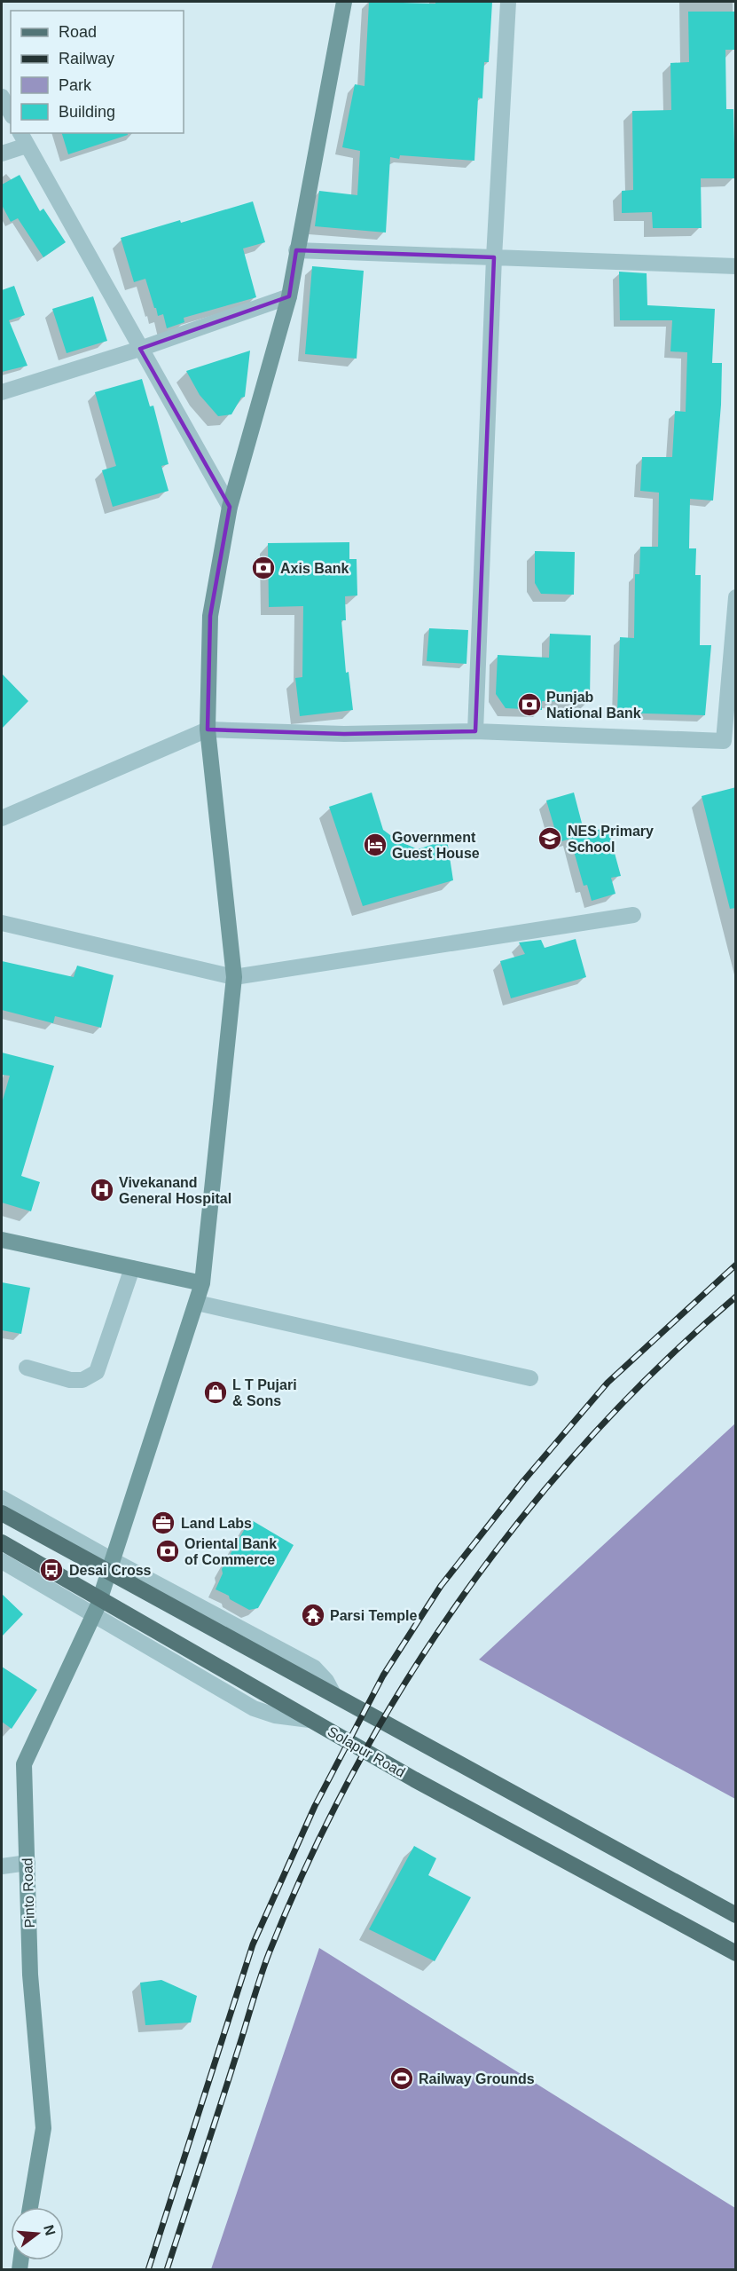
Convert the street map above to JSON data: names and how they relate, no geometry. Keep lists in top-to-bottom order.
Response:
{
  "streets": {
    "main road": ["Solapur Road"],
    "street": ["Pinto Road"]
  },
  "places": {
    "bank": ["Axis Bank", "Punjab National Bank", "Oriental Bank of Commerce"],
    "school or university": ["NES Primary School"],
    "hotel": ["Government Guest House"],
    "hospital": ["Vivekanand General Hospital"],
    "shop": ["L T Pujari & Sons"],
    "office": ["Land Labs"],
    "bus stop": ["Desai Cross"],
    "temple": ["Parsi Temple"],
    "sports": ["Railway Grounds"]
  },
  "legend": [
    "Road",
    "Railway",
    "Park",
    "Building"
  ],
  "north": "right"
}
